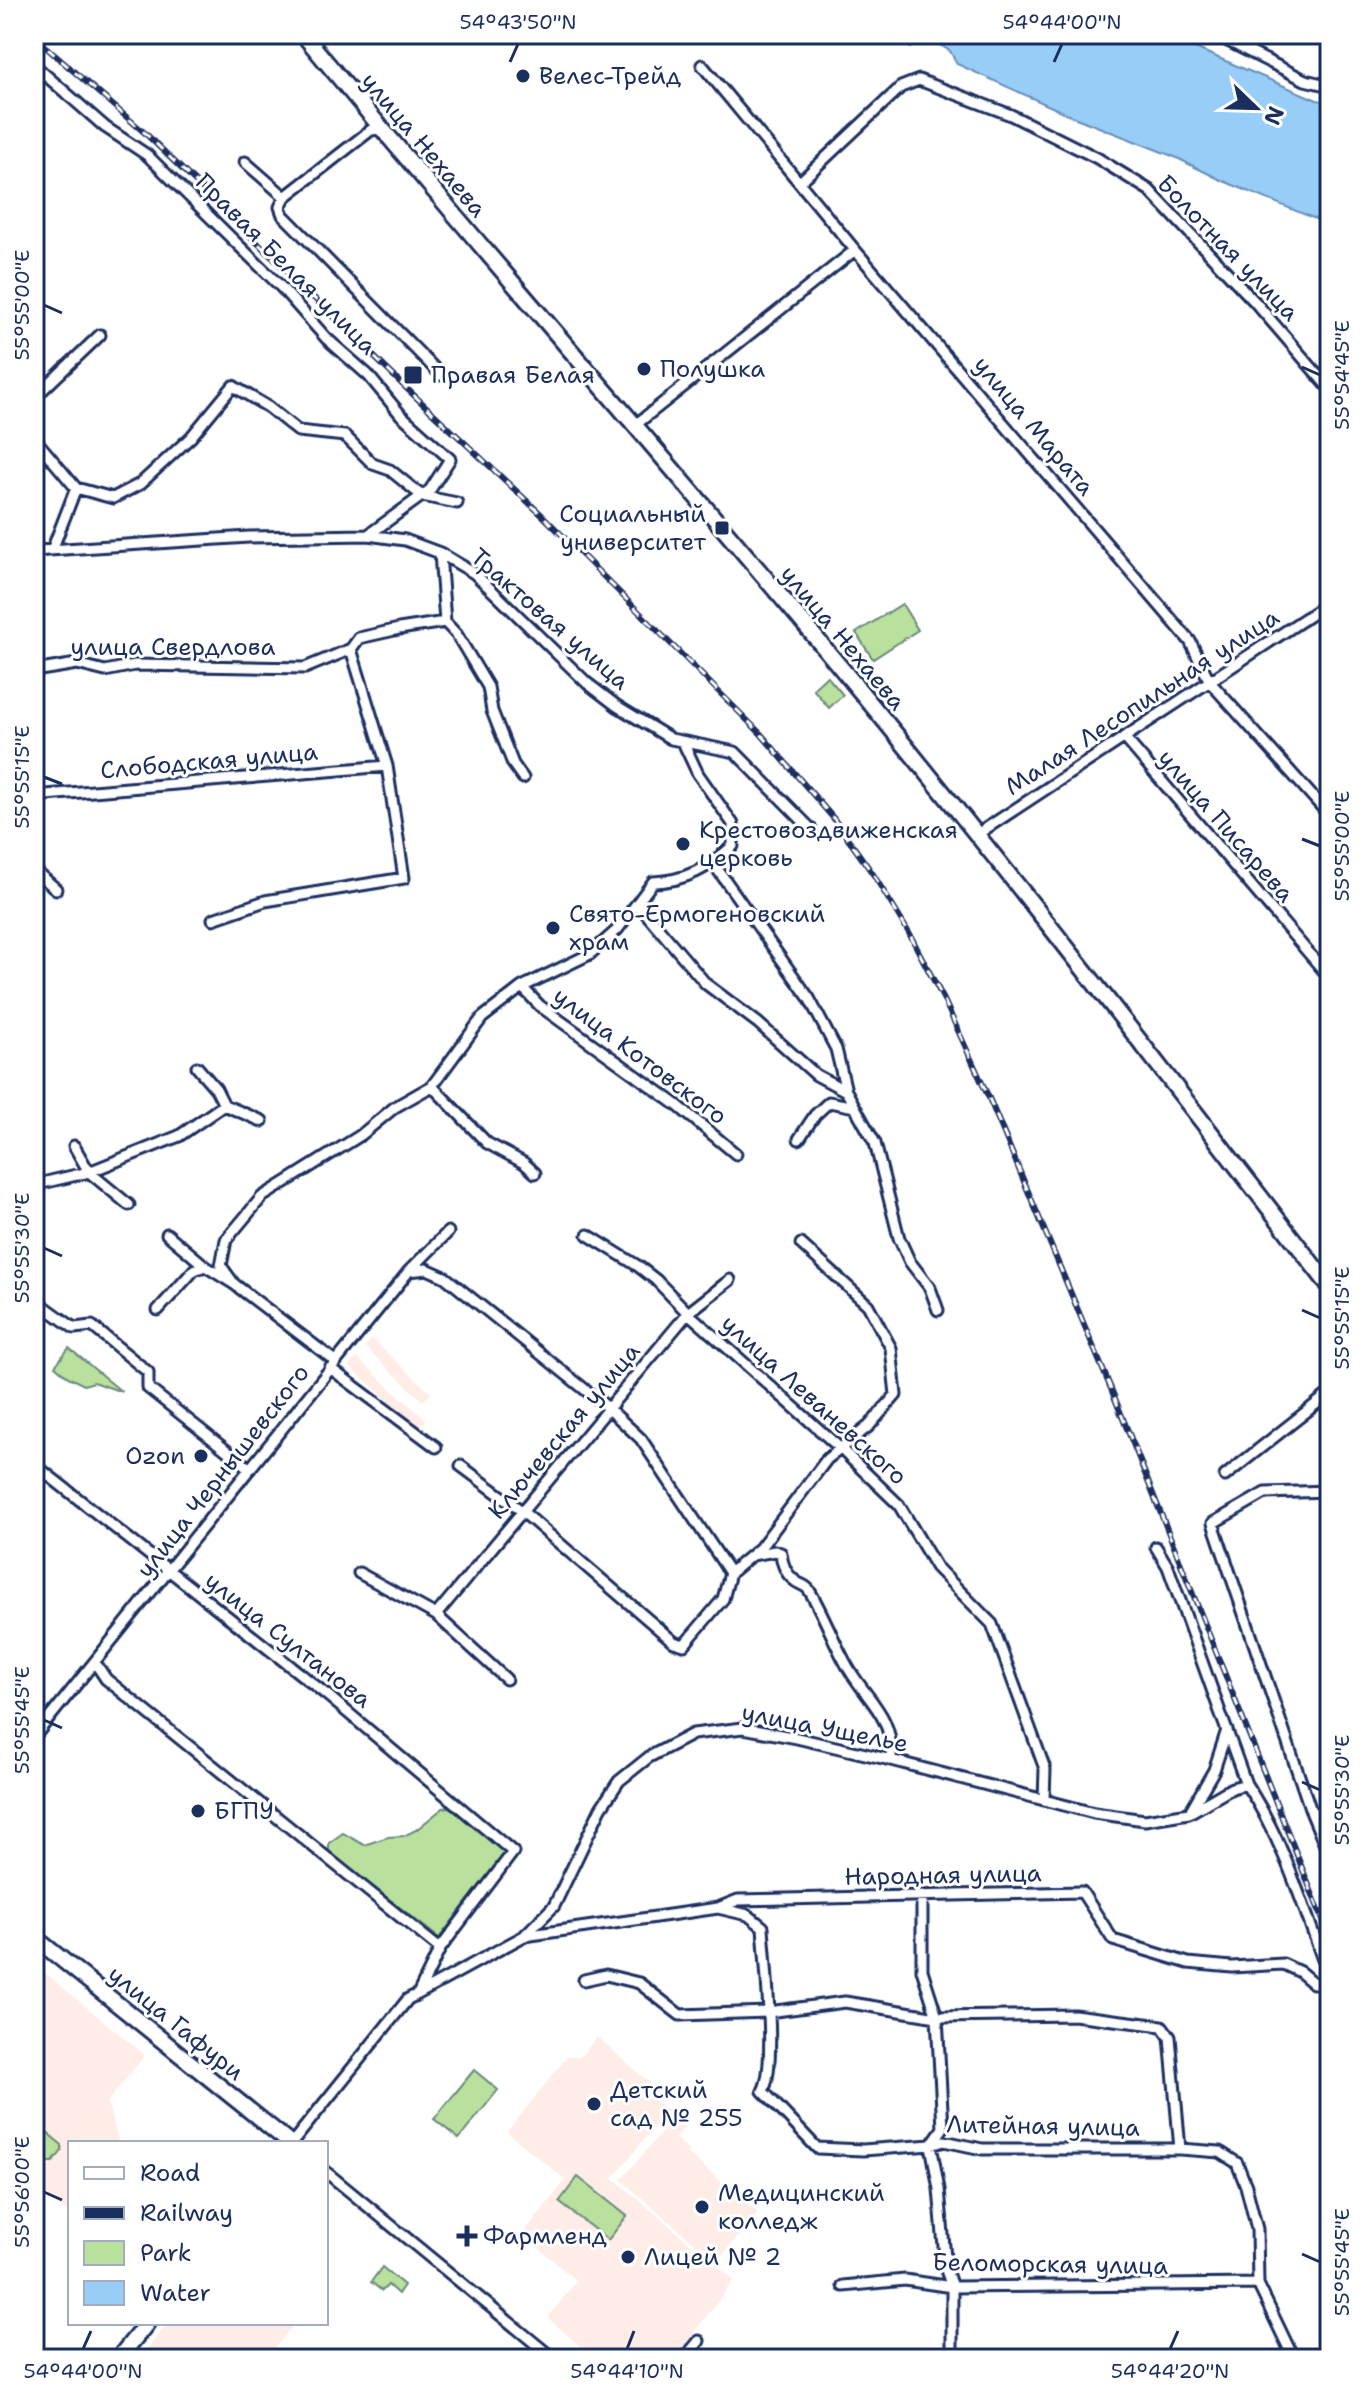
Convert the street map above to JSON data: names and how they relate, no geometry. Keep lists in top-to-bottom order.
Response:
{
  "streets": {
    "street": [
      "улица Нехаева",
      "Болотная улица",
      "Правая Белая улица",
      "улица Марата",
      "Трактовая улица",
      "улица Свердлова",
      "Малая Лесопильная улица",
      "Слободская улица",
      "улица Писарева",
      "улица Котовского",
      "улица Леваневского",
      "Ключевская улица",
      "улица Чернышевского",
      "улица Султанова",
      "улица Ущелье",
      "Народная улица",
      "улица Гафури",
      "Литейная улица",
      "Беломорская улица"
    ]
  },
  "crossings": [
    ["улица Нехаева", "Малая Лесопильная улица"],
    ["Болотная улица", "улица Марата"],
    ["Правая Белая улица", "Трактовая улица"],
    ["улица Марата", "Малая Лесопильная улица"],
    ["Малая Лесопильная улица", "улица Писарева"],
    ["улица Леваневского", "Ключевская улица"],
    ["улица Леваневского", "улица Ущелье"],
    ["улица Чернышевского", "улица Султанова"],
    ["улица Ущелье", "Народная улица"],
    ["Литейная улица", "Беломорская улица"]
  ],
  "places": {
    "other": [
      "Велес-Трейд",
      "Полушка",
      "Крестовоздвиженская церковь",
      "Свято-Ермогеновский храм",
      "Ozon",
      "БГПУ",
      "Детский сад № 255",
      "Медицинский колледж",
      "Лицей № 2"
    ],
    "transit": ["Правая Белая", "Социальный университет"],
    "health": ["Фармленд"]
  },
  "legend": [
    "Road",
    "Railway",
    "Park",
    "Water"
  ],
  "north": "bottom right",
  "coordinates": [
    "54°43'50\"N",
    "54°44'00\"N",
    "55°55'00\"E",
    "55°54'45\"E",
    "55°55'15\"E",
    "55°55'30\"E",
    "55°55'45\"E",
    "55°56'00\"E",
    "54°44'10\"N",
    "54°44'20\"N"
  ]
}
